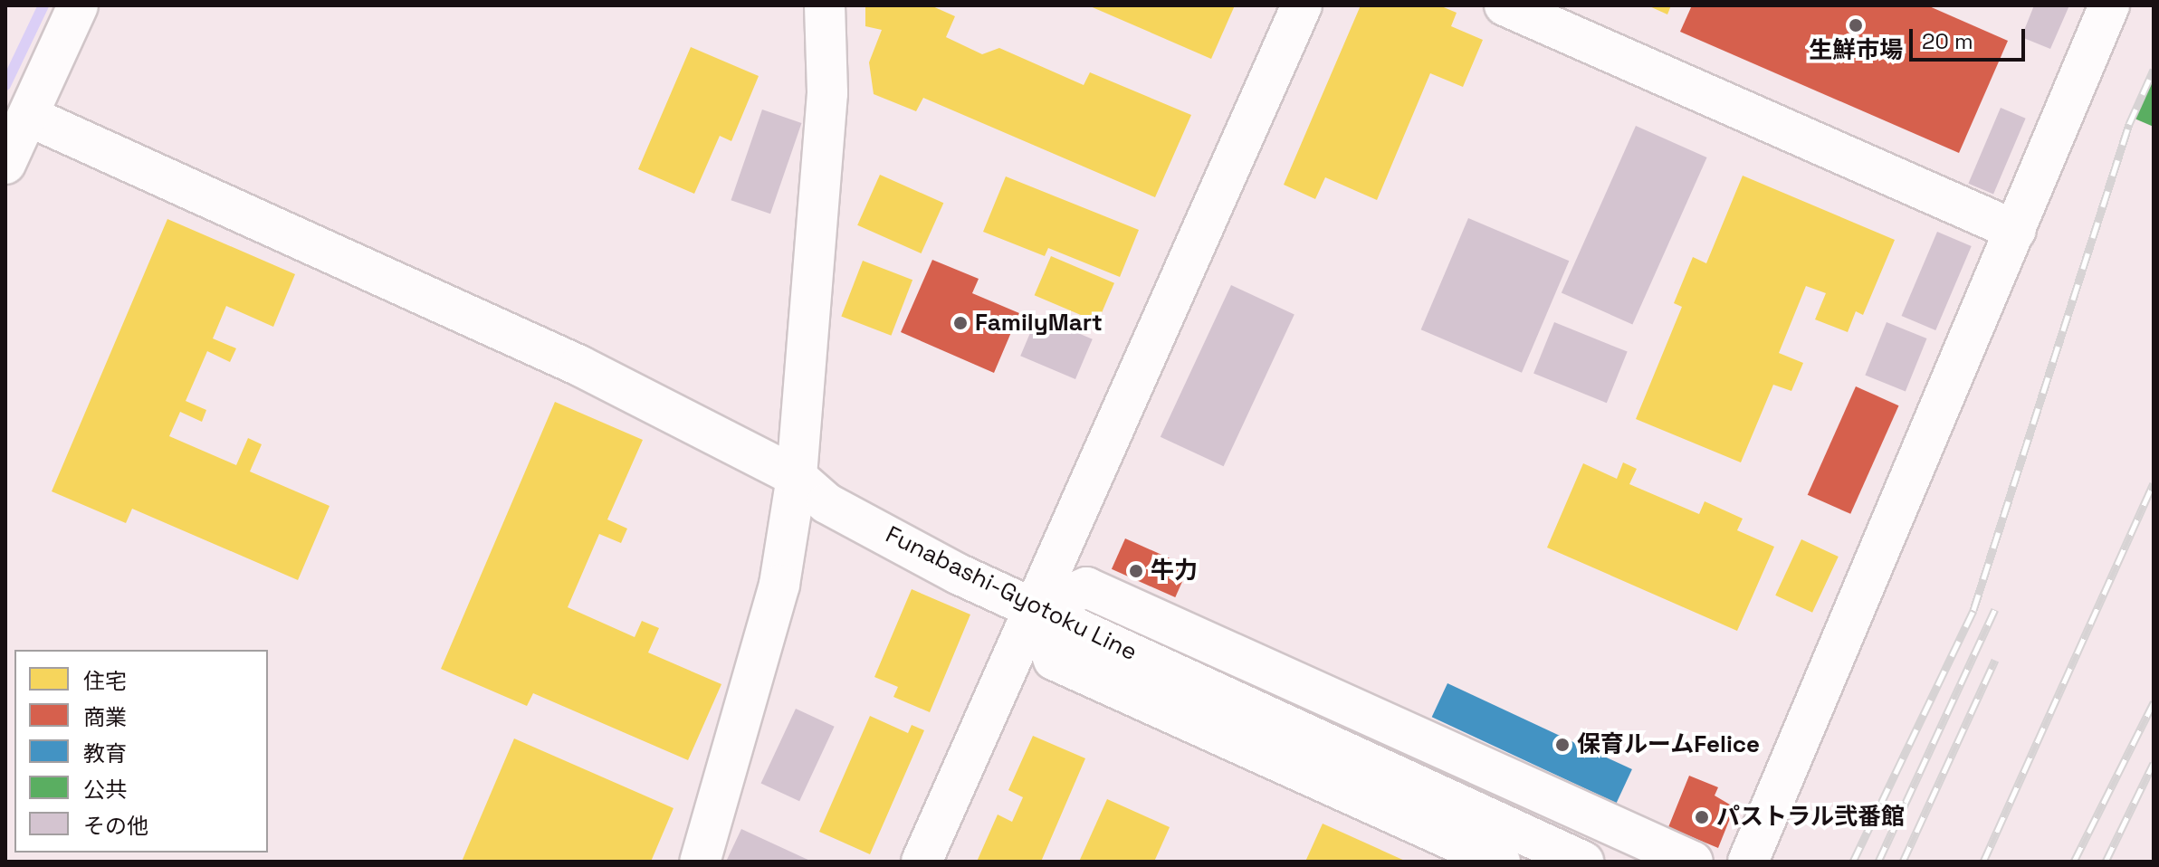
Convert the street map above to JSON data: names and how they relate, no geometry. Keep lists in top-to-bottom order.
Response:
{
  "streets": {
    "street": ["Funabashi-Gyotoku Line"]
  },
  "places": [
    "生鮮市場",
    "FamilyMart",
    "牛力",
    "保育ルームFelice",
    "パストラル弐番館"
  ],
  "legend": [
    "住宅",
    "商業",
    "教育",
    "公共",
    "その他"
  ],
  "scale_bar": "20 m"
}
